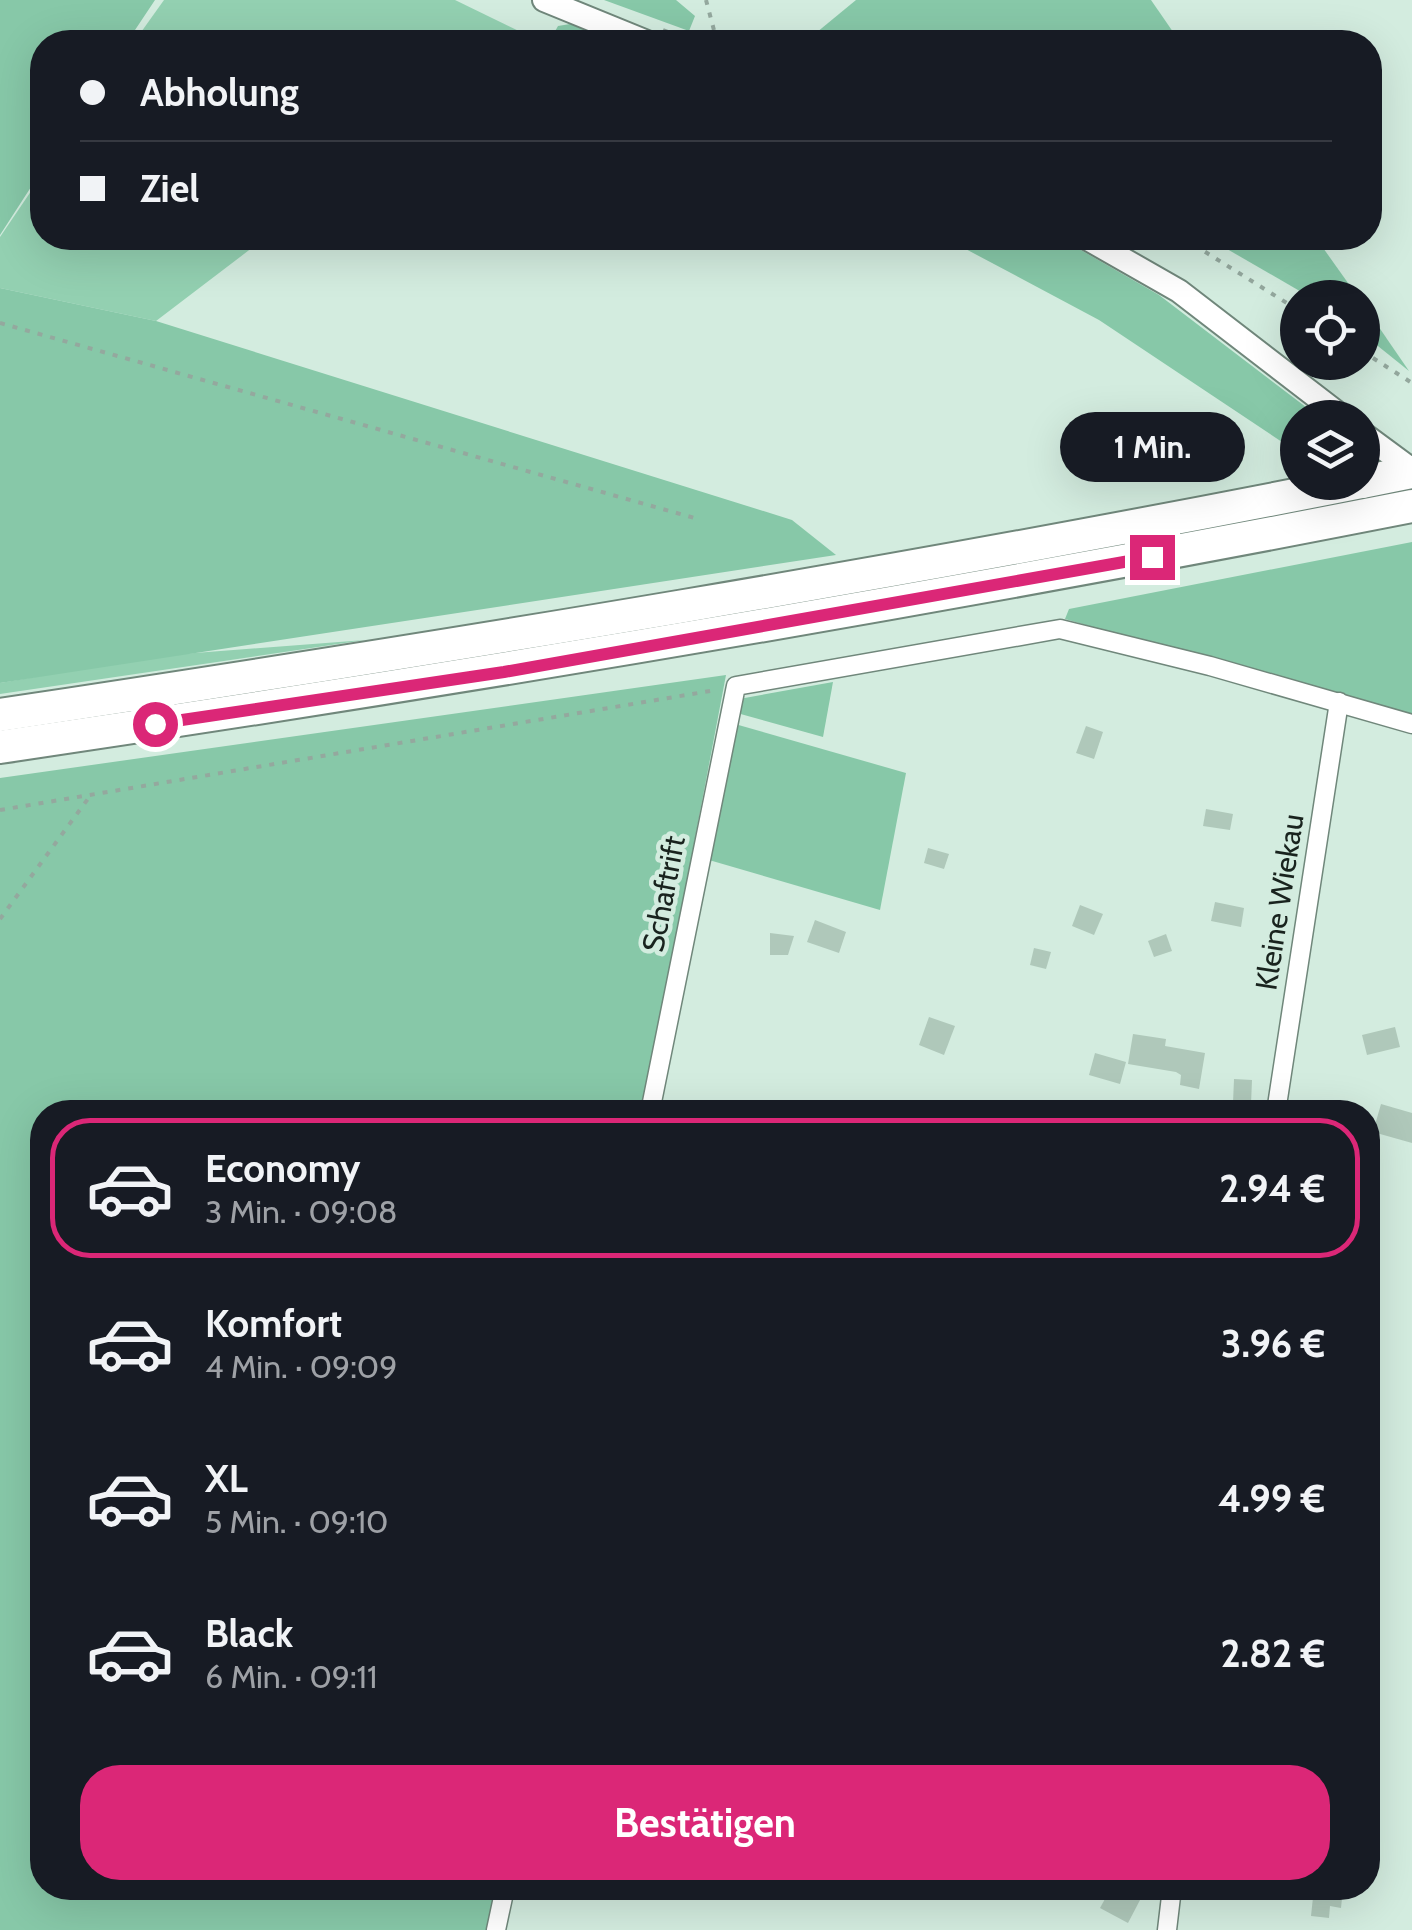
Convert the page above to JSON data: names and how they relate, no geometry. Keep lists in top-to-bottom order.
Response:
{
  "streets": {
    "street": ["Schaftrift", "Kleine Wiekau"]
  },
  "page": {
    "banner": ["Abholung", "Ziel"],
    "bubble": "1 Min.",
    "list": [
      {
        "name": "Economy",
        "note": "3 Min. · 09:08",
        "value": "2.94 €"
      },
      {
        "name": "Komfort",
        "note": "4 Min. · 09:09",
        "value": "3.96 €"
      },
      {
        "name": "XL",
        "note": "5 Min. · 09:10",
        "value": "4.99 €"
      },
      {
        "name": "Black",
        "note": "6 Min. · 09:11",
        "value": "2.82 €"
      }
    ],
    "buttons": "Bestätigen"
  }
}
